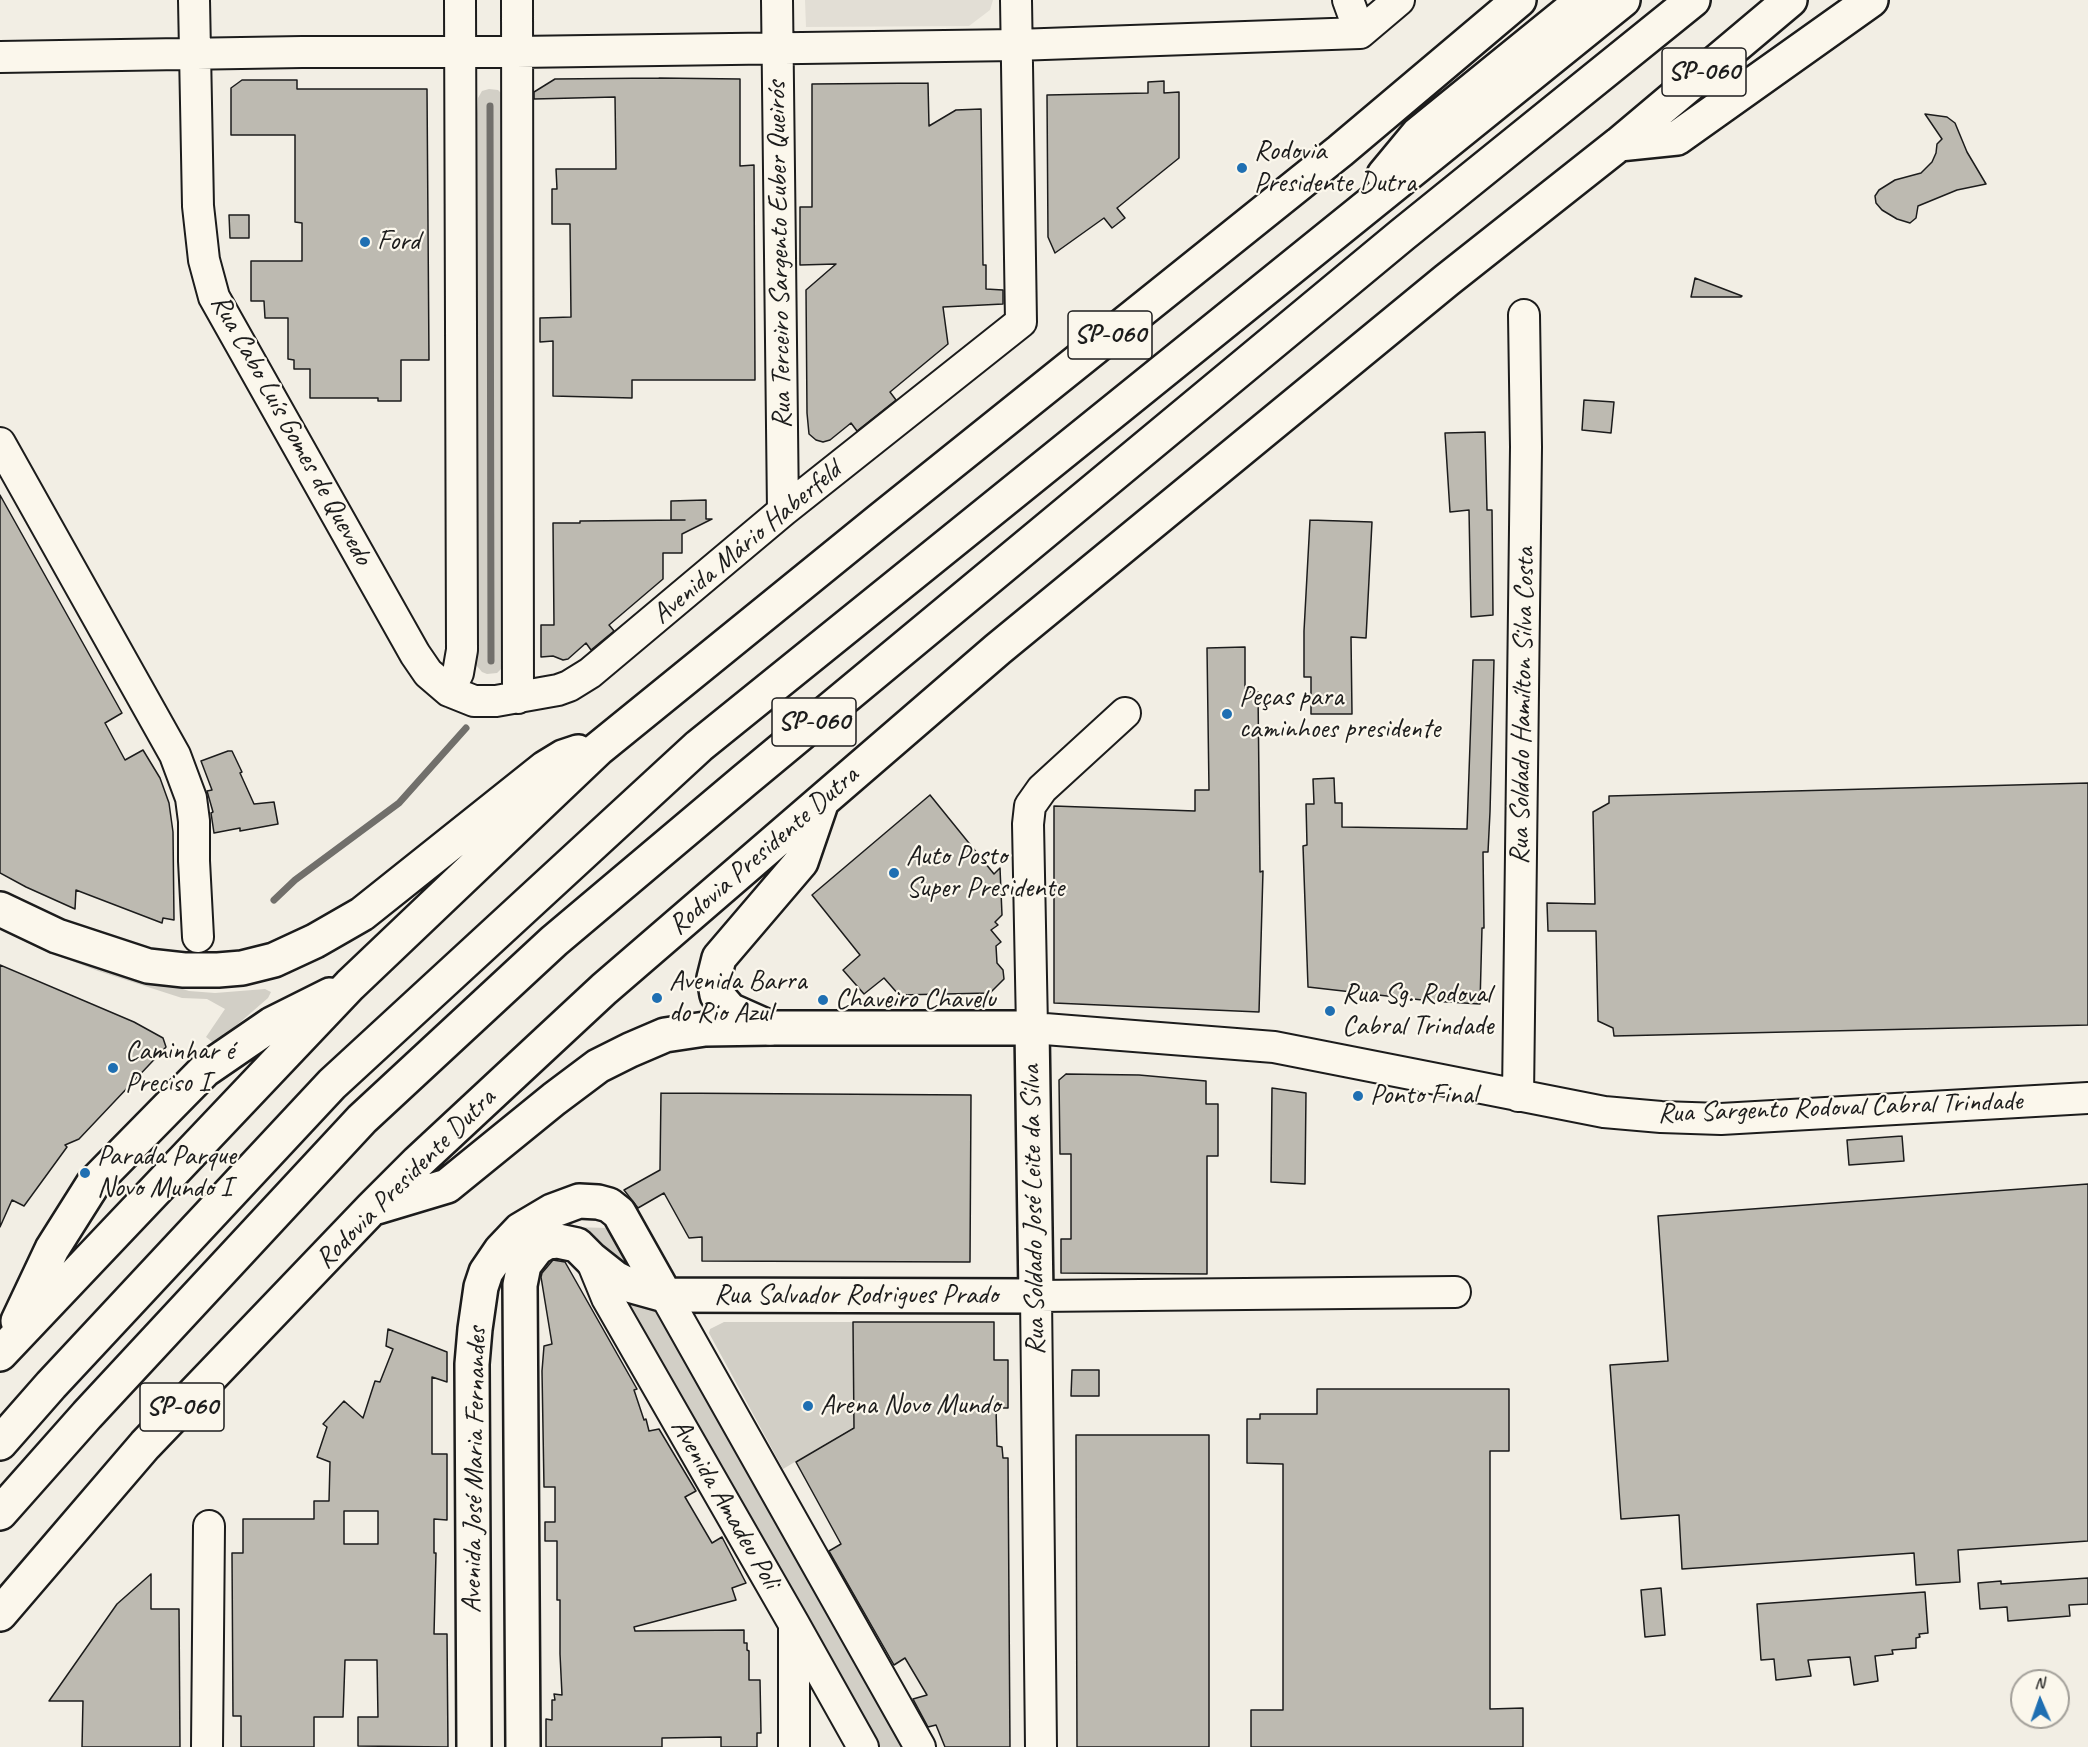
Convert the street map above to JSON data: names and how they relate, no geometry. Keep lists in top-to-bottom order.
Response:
{
  "streets": {
    "main road": [
      "SP-060",
      "Rodovia Presidente Dutra",
      "Rua Sargento Rodoval Cabral Trindade",
      "Rua Soldado José Leite da Silva",
      "Rua Salvador Rodrigues Prado",
      "Avenida José Maria Fernandes"
    ],
    "street": [
      "Rua Terceiro Sargento Euber Queirós",
      "Rua Cabo Luís Gomes de Quevedo",
      "Avenida Mário Haberfeld",
      "Rua Soldado Hamílton Silva Costa",
      "Avenida Amadeu Poli"
    ]
  },
  "crossings": [
    ["Rua Terceiro Sargento Euber Queirós", "Avenida Mário Haberfeld"],
    ["Rua Cabo Luís Gomes de Quevedo", "Avenida Mário Haberfeld"],
    ["Rua Soldado Hamílton Silva Costa", "Rua Sargento Rodoval Cabral Trindade"],
    ["Rodovia Presidente Dutra", "Rua Sargento Rodoval Cabral Trindade"],
    ["Rua Sargento Rodoval Cabral Trindade", "Rua Soldado José Leite da Silva"],
    ["Rua Soldado José Leite da Silva", "Rua Salvador Rodrigues Prado"],
    ["Rua Salvador Rodrigues Prado", "Avenida José Maria Fernandes"],
    ["Rua Salvador Rodrigues Prado", "Avenida Amadeu Poli"],
    ["Avenida José Maria Fernandes", "Avenida Amadeu Poli"]
  ],
  "places": [
    "Rodovia Presidente Dutra",
    "Ford",
    "Peças para caminhoes presidente",
    "Auto Posto Super Presidente",
    "Avenida Barra do Rio Azul",
    "Chaveiro Chavelu",
    "Rua Sg. Rodoval Cabral Trindade",
    "Caminhar é Preciso I",
    "Ponto Final",
    "Parada Parque Novo Mundo I",
    "Arena Novo Mundo"
  ],
  "north": "top"
}
